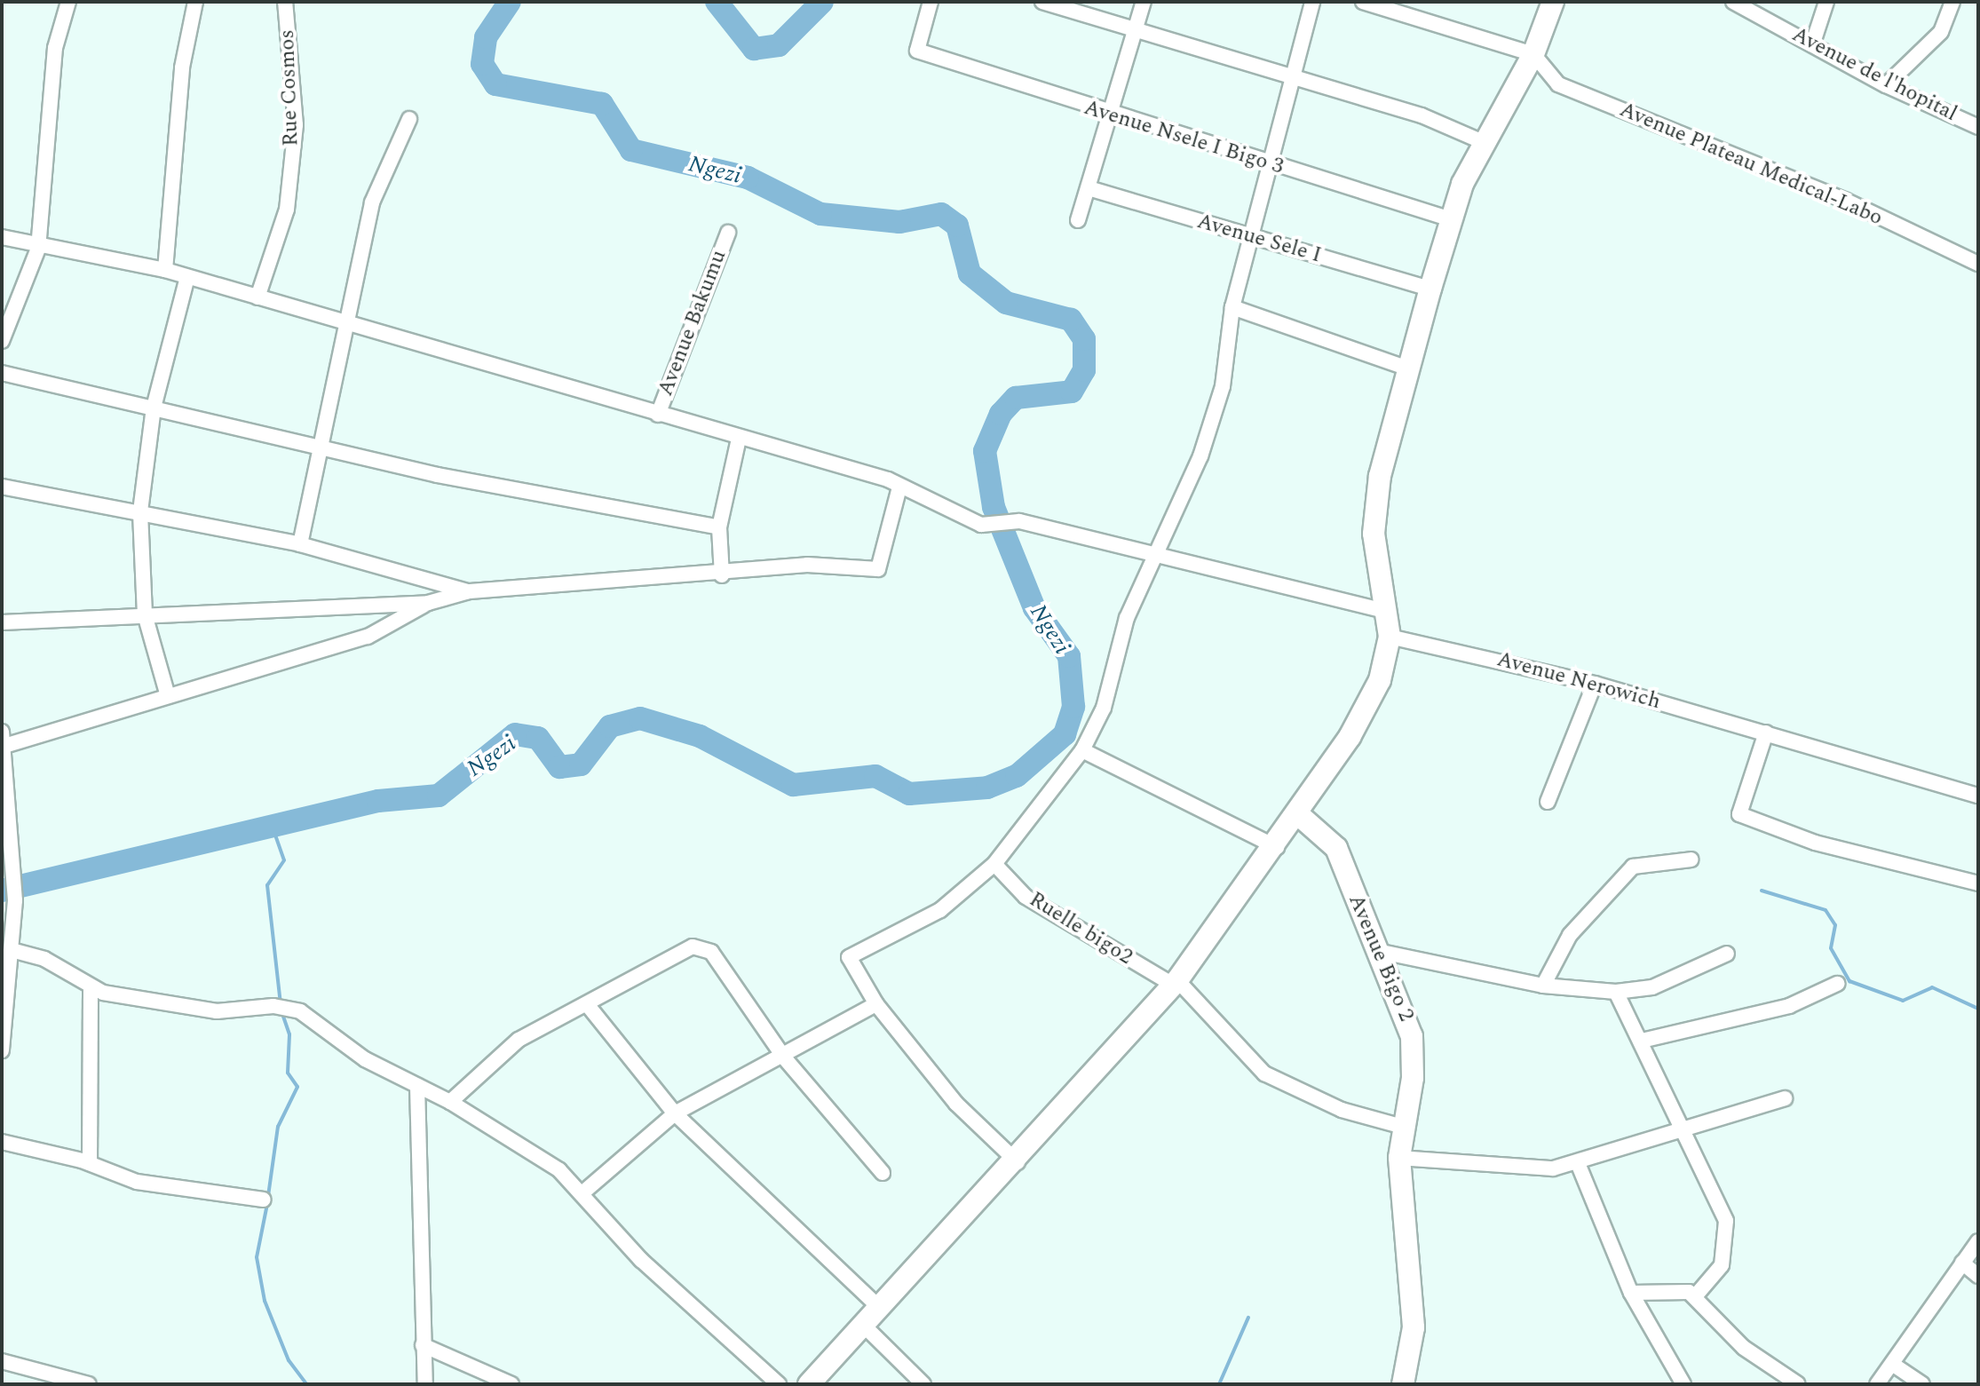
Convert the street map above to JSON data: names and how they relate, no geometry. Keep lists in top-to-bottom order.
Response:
{
  "streets": {
    "street": [
      "Avenue de l'hopital",
      "Rue Cosmos",
      "Avenue Nsele I Bigo 3",
      "Avenue Plateau Medical-Labo",
      "Avenue Sele I",
      "Avenue Bakumu",
      "Avenue Nerowich",
      "Ruelle bigo2",
      "Avenue Bigo 2"
    ]
  },
  "crossings": [
    ["Ruelle bigo2", "Avenue Bigo 2"]
  ],
  "water": ["Ngezi"]
}
